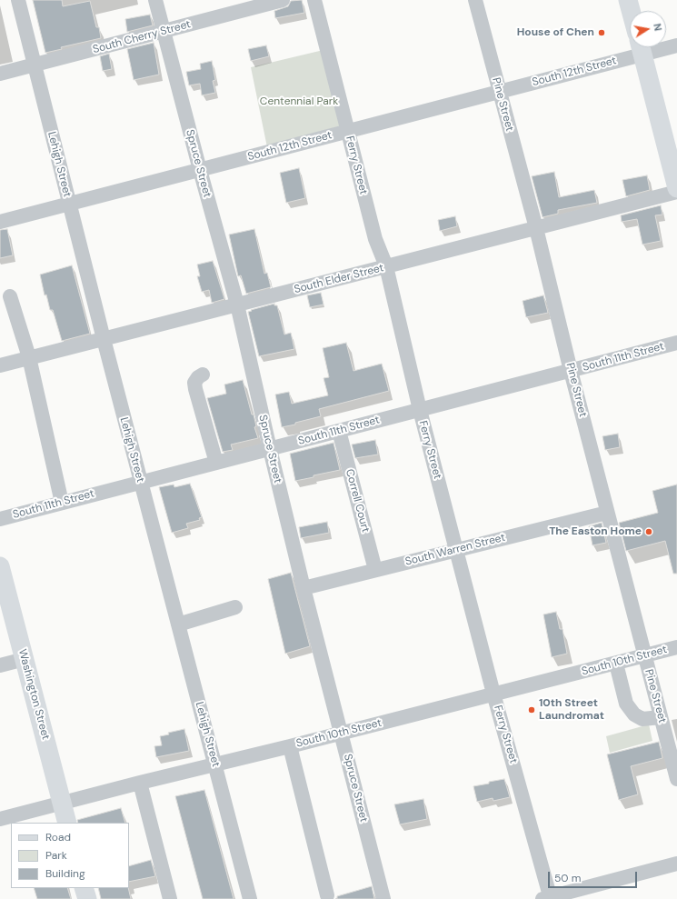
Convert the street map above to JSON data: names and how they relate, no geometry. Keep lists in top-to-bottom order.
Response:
{
  "streets": {
    "main road": ["Washington Street"],
    "street": [
      "South Cherry Street",
      "South 12th Street",
      "Pine Street",
      "Spruce Street",
      "Lehigh Street",
      "Ferry Street",
      "South Elder Street",
      "South 11th Street",
      "Correll Court",
      "South Warren Street",
      "South 10th Street"
    ]
  },
  "crossings": [
    ["South Cherry Street", "Spruce Street"],
    ["South Cherry Street", "Lehigh Street"],
    ["South 12th Street", "Pine Street"],
    ["South 12th Street", "Spruce Street"],
    ["South 12th Street", "Lehigh Street"],
    ["South 12th Street", "Ferry Street"],
    ["Pine Street", "South Elder Street"],
    ["Pine Street", "South 11th Street"],
    ["Pine Street", "South Warren Street"],
    ["Pine Street", "South 10th Street"],
    ["Spruce Street", "South Elder Street"],
    ["Spruce Street", "South 11th Street"],
    ["Spruce Street", "South Warren Street"],
    ["Spruce Street", "South 10th Street"],
    ["Lehigh Street", "South Elder Street"],
    ["Lehigh Street", "South 11th Street"],
    ["Lehigh Street", "South 10th Street"],
    ["Ferry Street", "South Elder Street"],
    ["Ferry Street", "South 11th Street"],
    ["Ferry Street", "South Warren Street"],
    ["Ferry Street", "South 10th Street"],
    ["South 11th Street", "Correll Court"],
    ["Correll Court", "South Warren Street"],
    ["South 10th Street", "Washington Street"]
  ],
  "parks": ["Centennial Park"],
  "places": ["House of Chen", "The Easton Home", "10th Street Laundromat"],
  "legend": ["Road", "Park", "Building"],
  "scale_bar": "50 m",
  "north": "right"
}
